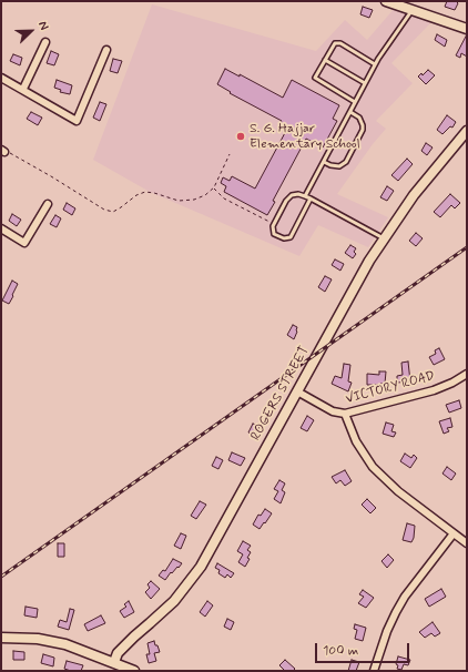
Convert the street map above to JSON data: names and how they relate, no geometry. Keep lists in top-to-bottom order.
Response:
{
  "streets": {
    "main road": ["ROGERS STREET"],
    "street": ["VICTORY ROAD"]
  },
  "crossings": [
    ["VICTORY ROAD", "ROGERS STREET"]
  ],
  "places": ["S. G. Hajjar Elementary School"],
  "scale_bar": "100 m",
  "north": "top right"
}
